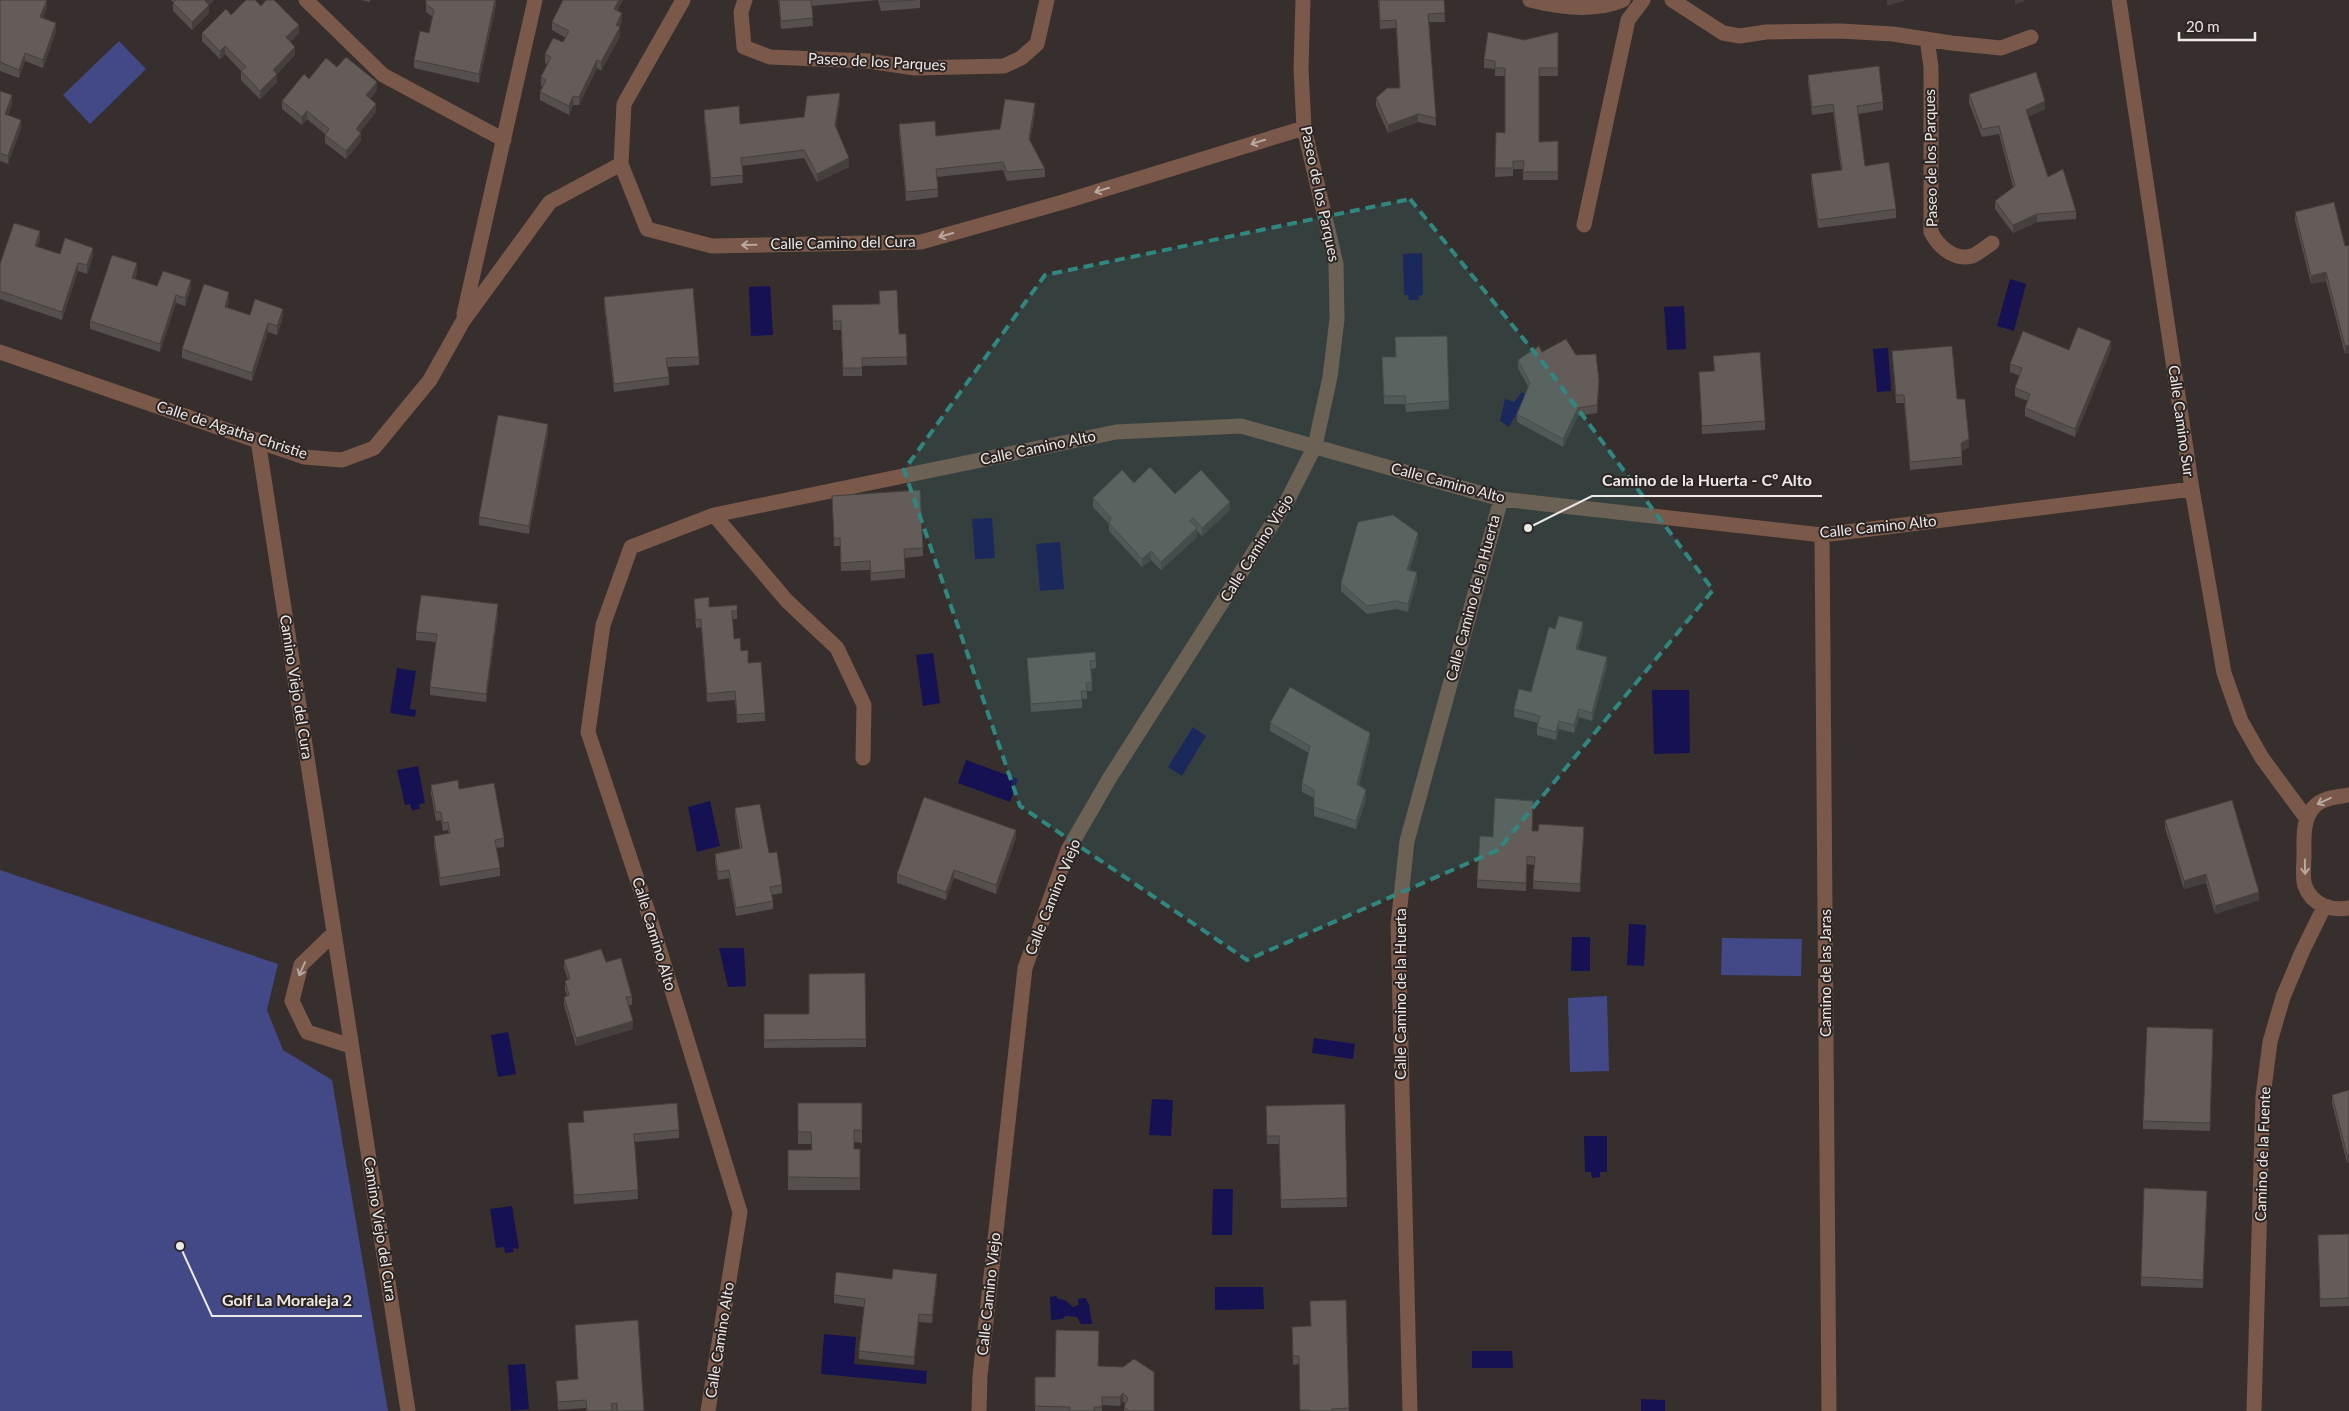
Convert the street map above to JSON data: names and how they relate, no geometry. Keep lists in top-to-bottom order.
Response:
{
  "streets": {
    "street": [
      "Paseo de los Parques",
      "Calle Camino del Cura",
      "Calle Camino Sur",
      "Calle de Agatha Christie",
      "Calle Camino Alto",
      "Calle Camino Viejo",
      "Calle Camino de la Huerta",
      "Camino Viejo del Cura",
      "Camino de las Jaras",
      "Camino de la Fuente"
    ]
  },
  "crossings": [
    ["Paseo de los Parques", "Calle Camino del Cura"],
    ["Paseo de los Parques", "Calle Camino Alto"],
    ["Paseo de los Parques", "Calle Camino Viejo"],
    ["Calle Camino del Cura", "Calle de Agatha Christie"],
    ["Calle Camino Sur", "Calle Camino Alto"],
    ["Calle de Agatha Christie", "Camino Viejo del Cura"],
    ["Calle Camino Alto", "Calle Camino Viejo"],
    ["Calle Camino Alto", "Calle Camino de la Huerta"],
    ["Calle Camino Alto", "Camino de las Jaras"]
  ],
  "one_way": ["Calle Camino del Cura"],
  "places": ["Camino de la Huerta - Cº Alto", "Golf La Moraleja 2"],
  "scale_bar": "20 m"
}
